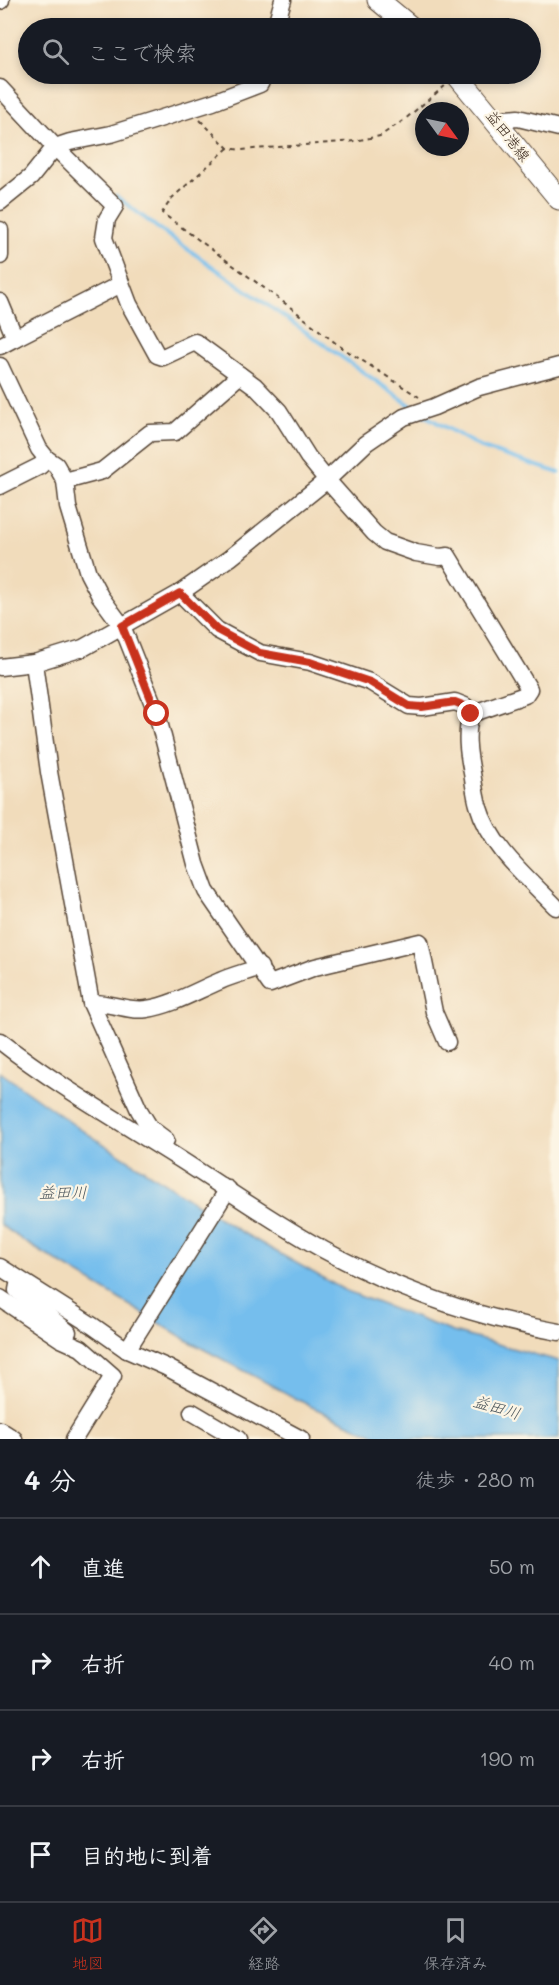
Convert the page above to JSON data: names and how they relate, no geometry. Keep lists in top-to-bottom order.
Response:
{
  "streets": {
    "main road": ["益田港線"]
  },
  "water": ["益田川"],
  "north": "bottom right",
  "page": {
    "search": "ここで検索",
    "heading": ["4 分", "徒歩 · 280 m"],
    "list": [
      ["直進", "50 m"],
      ["右折", "40 m"],
      ["右折", "190 m"],
      "目的地に到着"
    ],
    "nav": ["地図", "経路", "保存済み"]
  }
}
